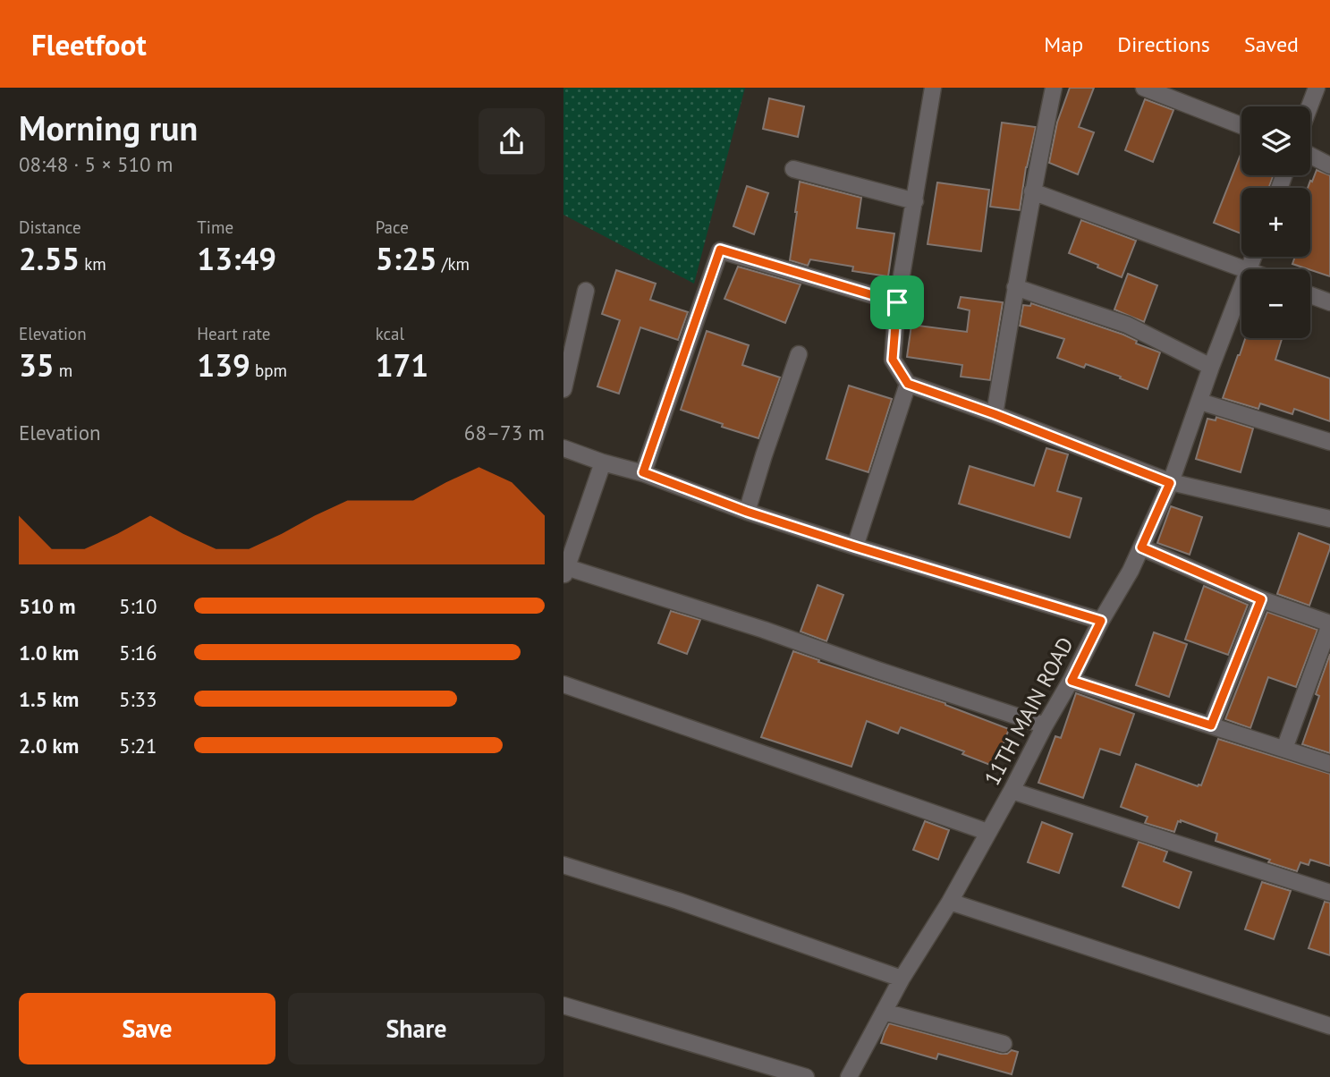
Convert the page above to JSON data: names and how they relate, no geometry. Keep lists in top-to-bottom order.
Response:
{
  "streets": {
    "street": ["11TH MAIN ROAD"]
  },
  "page": {
    "header": "Fleetfoot",
    "nav": ["Map", "Directions", "Saved"],
    "heading": ["Morning run", "08:48 · 5 × 510 m"],
    "map_buttons": ["+", "−"],
    "stats": [
      ["Distance", "2.55 km"],
      ["Time", "13:49"],
      ["Pace", "5:25 /km"],
      ["Elevation", "35 m"],
      ["Heart rate", "139 bpm"],
      ["kcal", "171"]
    ],
    "chart": ["Elevation", "68–73 m"],
    "list": [
      {
        "name": "510 m",
        "note": "5:10"
      },
      {
        "name": "1.0 km",
        "note": "5:16"
      },
      {
        "name": "1.5 km",
        "note": "5:33"
      },
      {
        "name": "2.0 km",
        "note": "5:21"
      }
    ],
    "buttons": ["Save", "Share"]
  }
}
